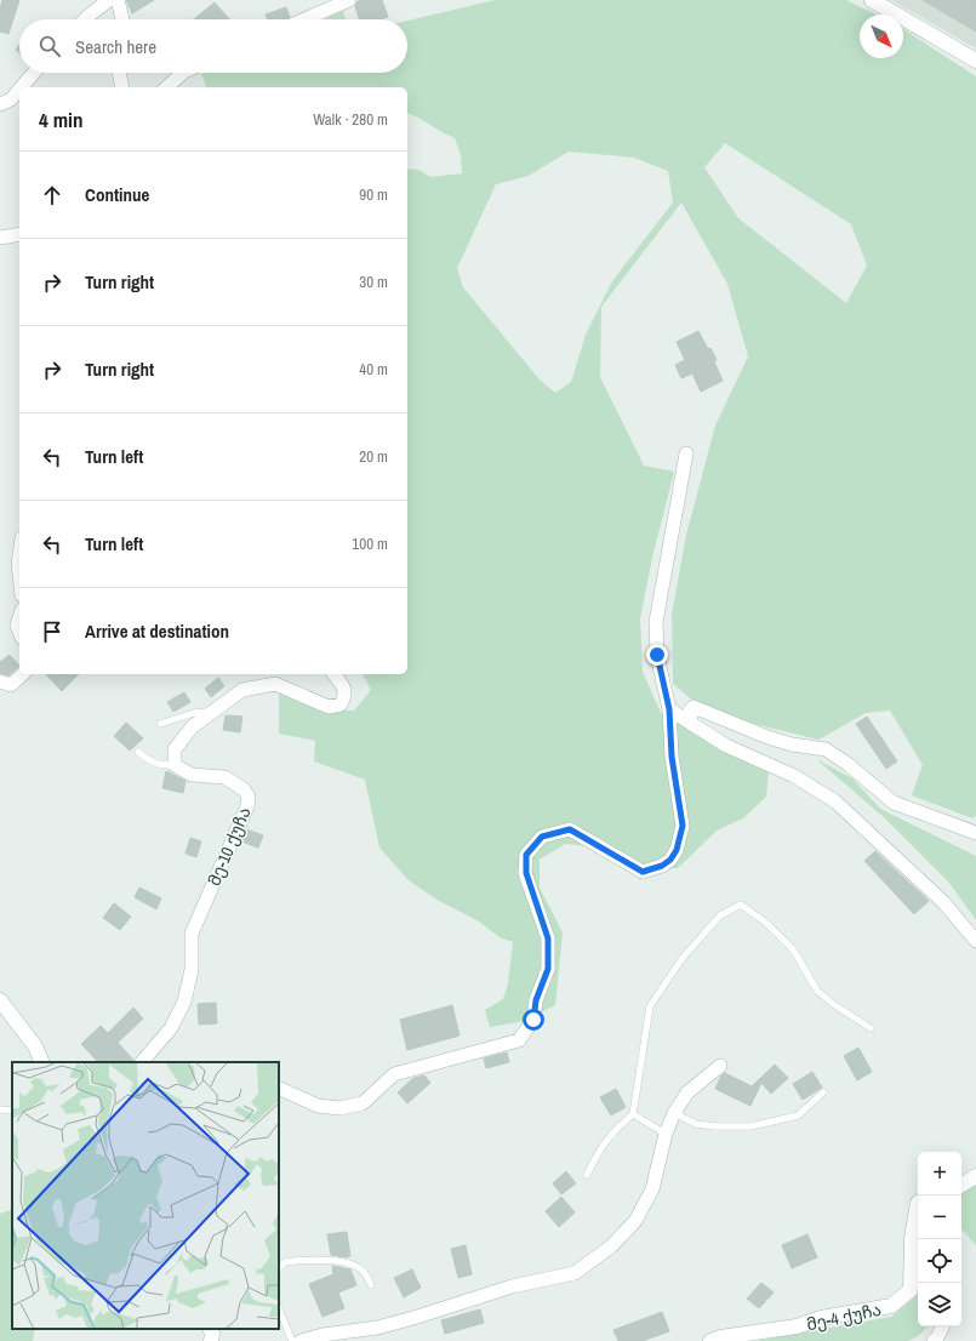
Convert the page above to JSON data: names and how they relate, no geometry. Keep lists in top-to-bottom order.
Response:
{
  "streets": {
    "street": ["მე-10 ქუჩა", "მე-4 ქუჩა"]
  },
  "north": "bottom right",
  "page": {
    "search": "Search here",
    "heading": ["4 min", "Walk · 280 m"],
    "list": [
      ["Continue", "90 m"],
      ["Turn right", "30 m"],
      ["Turn right", "40 m"],
      ["Turn left", "20 m"],
      ["Turn left", "100 m"],
      "Arrive at destination"
    ],
    "map_buttons": ["+", "−"]
  }
}
